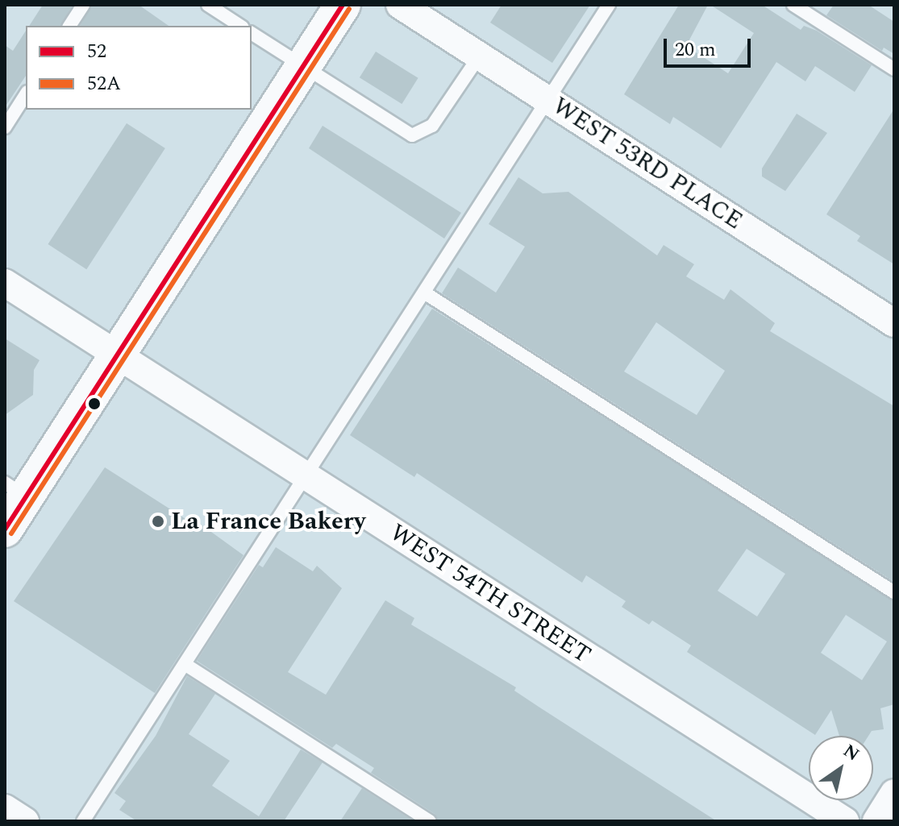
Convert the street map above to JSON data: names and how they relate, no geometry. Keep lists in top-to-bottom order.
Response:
{
  "streets": {
    "street": ["WEST 53RD PLACE", "WEST 54TH STREET"]
  },
  "places": ["La France Bakery"],
  "lines": ["transit line 52", "transit line 52A"],
  "legend": ["52", "52A"],
  "scale_bar": "20 m",
  "north": "top right"
}
